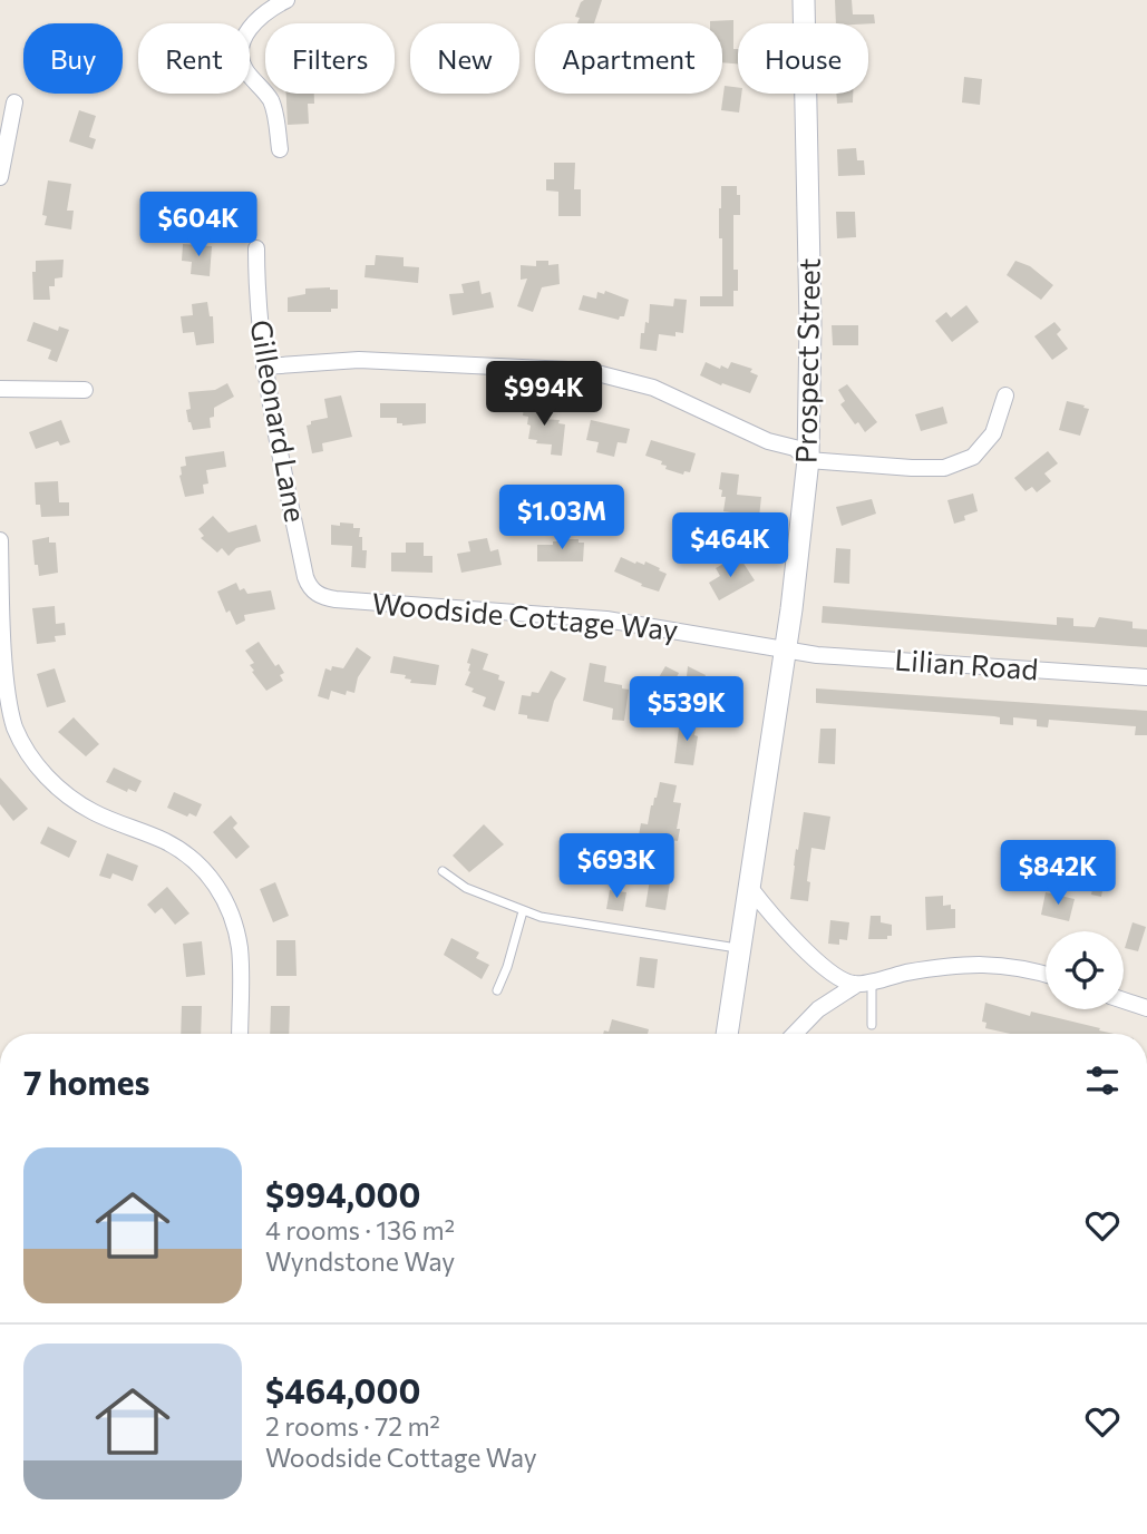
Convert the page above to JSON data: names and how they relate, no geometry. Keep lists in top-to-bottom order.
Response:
{
  "streets": {
    "street": [
      "Prospect Street",
      "Gilleonard Lane",
      "Woodside Cottage Way",
      "Lilian Road"
    ]
  },
  "crossings": [
    ["Prospect Street", "Woodside Cottage Way"],
    ["Prospect Street", "Lilian Road"],
    ["Gilleonard Lane", "Woodside Cottage Way"],
    ["Woodside Cottage Way", "Lilian Road"]
  ],
  "page": {
    "chip": [
      "Buy",
      "Rent",
      "Filters",
      "New",
      "Apartment",
      "House"
    ],
    "price": [
      "$604K",
      "$994K",
      "$1.03M",
      "$464K",
      "$539K",
      "$693K",
      "$842K"
    ],
    "heading": "7 homes",
    "list": [
      {
        "name": "$994,000",
        "note": "4 rooms · 136 m² · Wyndstone Way"
      },
      {
        "name": "$464,000",
        "note": "2 rooms · 72 m² · Woodside Cottage Way"
      }
    ]
  }
}
